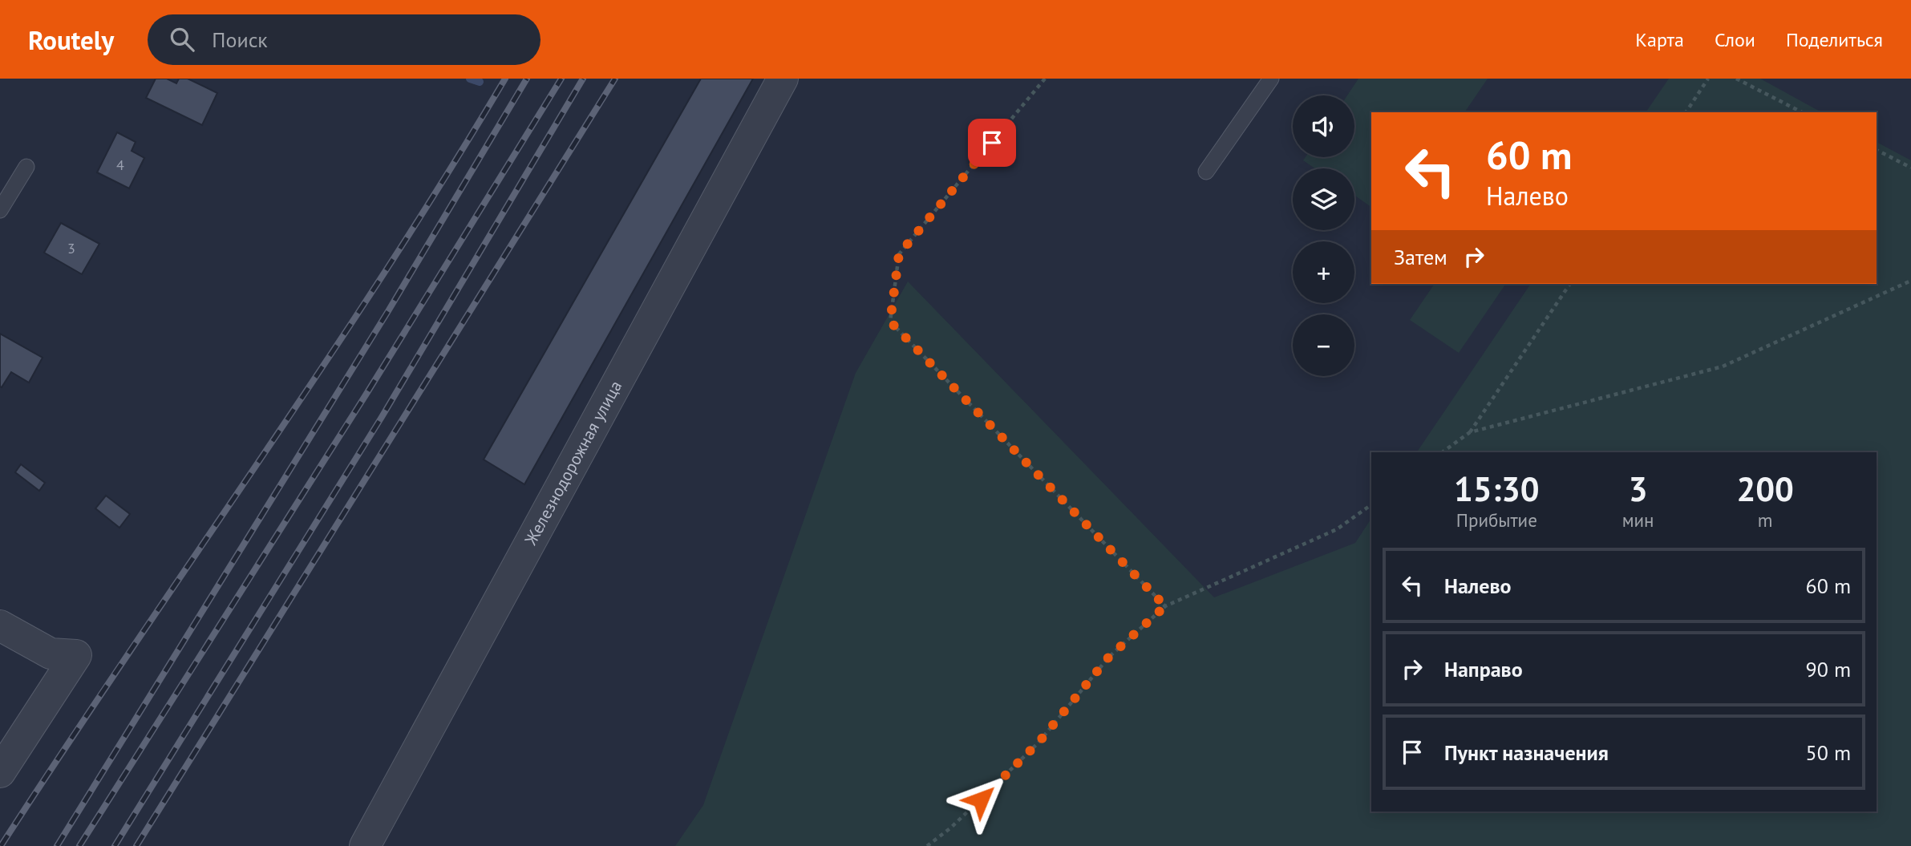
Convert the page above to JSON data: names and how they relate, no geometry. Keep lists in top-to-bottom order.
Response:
{
  "streets": {
    "street": ["Железнодорожная улица"]
  },
  "house_numbers": ["4", "3"],
  "page": {
    "header": "Routely",
    "search": "Поиск",
    "nav": ["Карта", "Слои", "Поделиться"],
    "map_buttons": ["+", "−"],
    "turn": ["60 m", "Налево"],
    "then": "Затем",
    "eta": [
      "15:30",
      "Прибытие",
      "3",
      "мин",
      "200",
      "m"
    ],
    "list": [
      {
        "name": "Налево",
        "value": "60 m"
      },
      {
        "name": "Направо",
        "value": "90 m"
      },
      {
        "name": "Пункт назначения",
        "value": "50 m"
      }
    ]
  }
}
